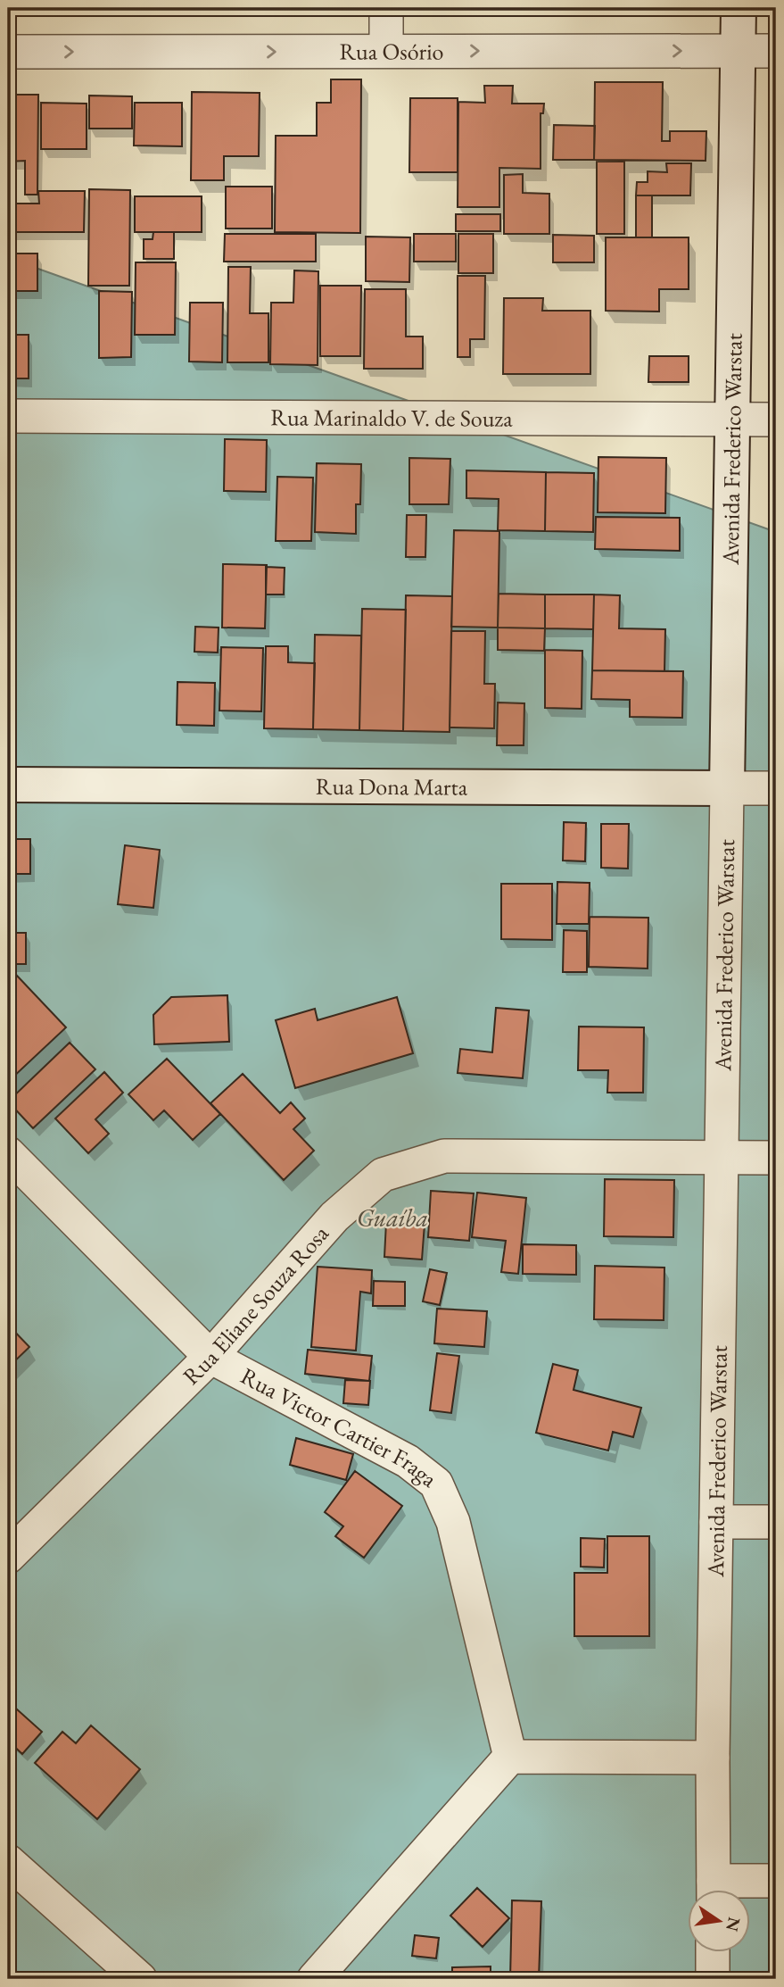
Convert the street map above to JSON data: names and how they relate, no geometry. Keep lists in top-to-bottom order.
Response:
{
  "streets": {
    "street": [
      "Rua Osório",
      "Rua Marinaldo V. de Souza",
      "Avenida Frederico Warstat",
      "Rua Dona Marta",
      "Rua Eliane Souza Rosa",
      "Rua Victor Cartier Fraga"
    ]
  },
  "crossings": [
    ["Rua Osório", "Avenida Frederico Warstat"],
    ["Rua Marinaldo V. de Souza", "Avenida Frederico Warstat"],
    ["Avenida Frederico Warstat", "Rua Dona Marta"],
    ["Avenida Frederico Warstat", "Rua Eliane Souza Rosa"],
    ["Rua Eliane Souza Rosa", "Rua Victor Cartier Fraga"]
  ],
  "one_way": ["Rua Osório"],
  "water": ["Guaíba"],
  "north": "right"
}
